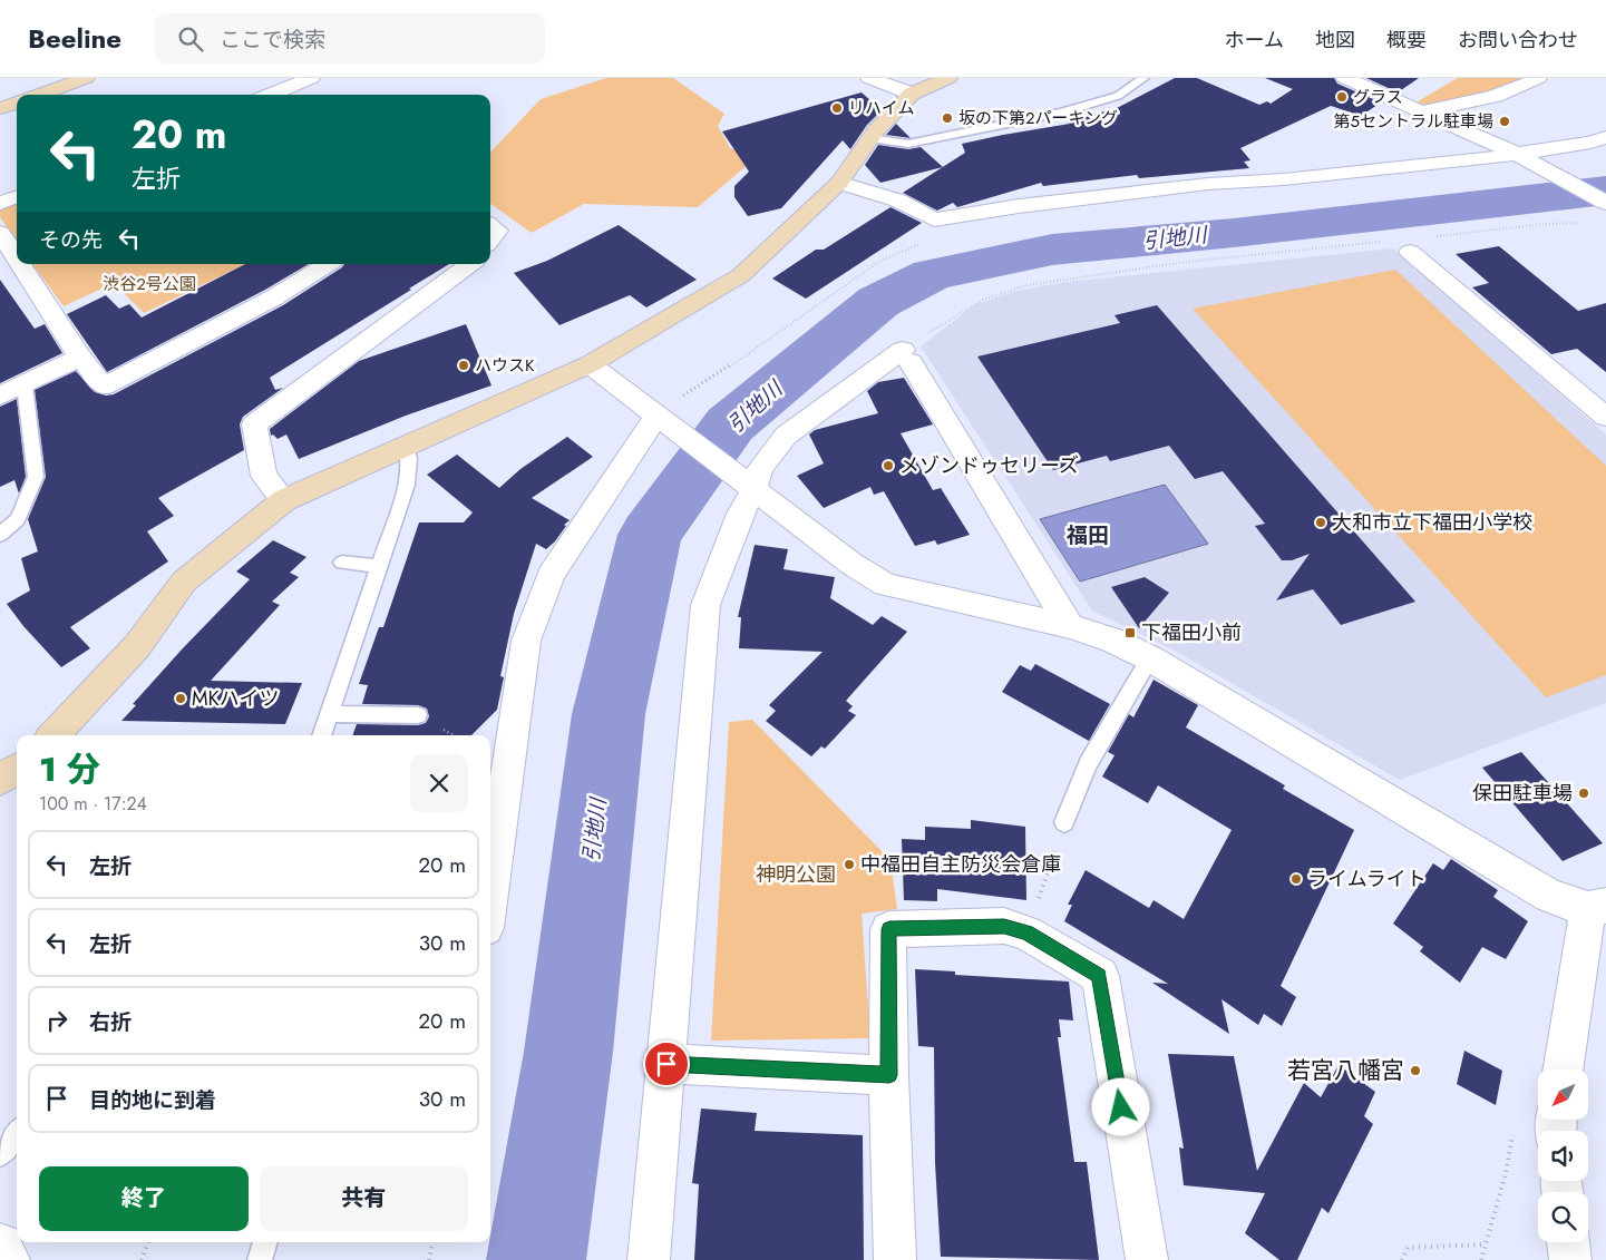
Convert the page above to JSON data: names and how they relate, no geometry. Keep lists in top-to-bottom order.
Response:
{
  "districts": ["福田"],
  "water": ["引地川"],
  "parks": ["渋谷2号公園", "神明公園"],
  "places": {
    "other": [
      "グラス",
      "リハイム",
      "坂の下第2パーキング",
      "第5セントラル駐車場",
      "ハウスK",
      "メゾンドゥセリーズ",
      "大和市立下福田小学校",
      "MKハイツ",
      "保田駐車場",
      "中福田自主防災会倉庫",
      "ライムライト",
      "若宮八幡宮"
    ],
    "transit": ["下福田小前"]
  },
  "north": "bottom left",
  "page": {
    "header": "Beeline",
    "search": "ここで検索",
    "nav": [
      "ホーム",
      "地図",
      "概要",
      "お問い合わせ"
    ],
    "turn": ["20 m", "左折"],
    "then": "その先",
    "heading": ["1 分", "100 m · 17:24"],
    "list": [
      {
        "name": "左折",
        "value": "20 m"
      },
      {
        "name": "左折",
        "value": "30 m"
      },
      {
        "name": "右折",
        "value": "20 m"
      },
      {
        "name": "目的地に到着",
        "value": "30 m"
      }
    ],
    "buttons": ["終了", "共有"]
  }
}
